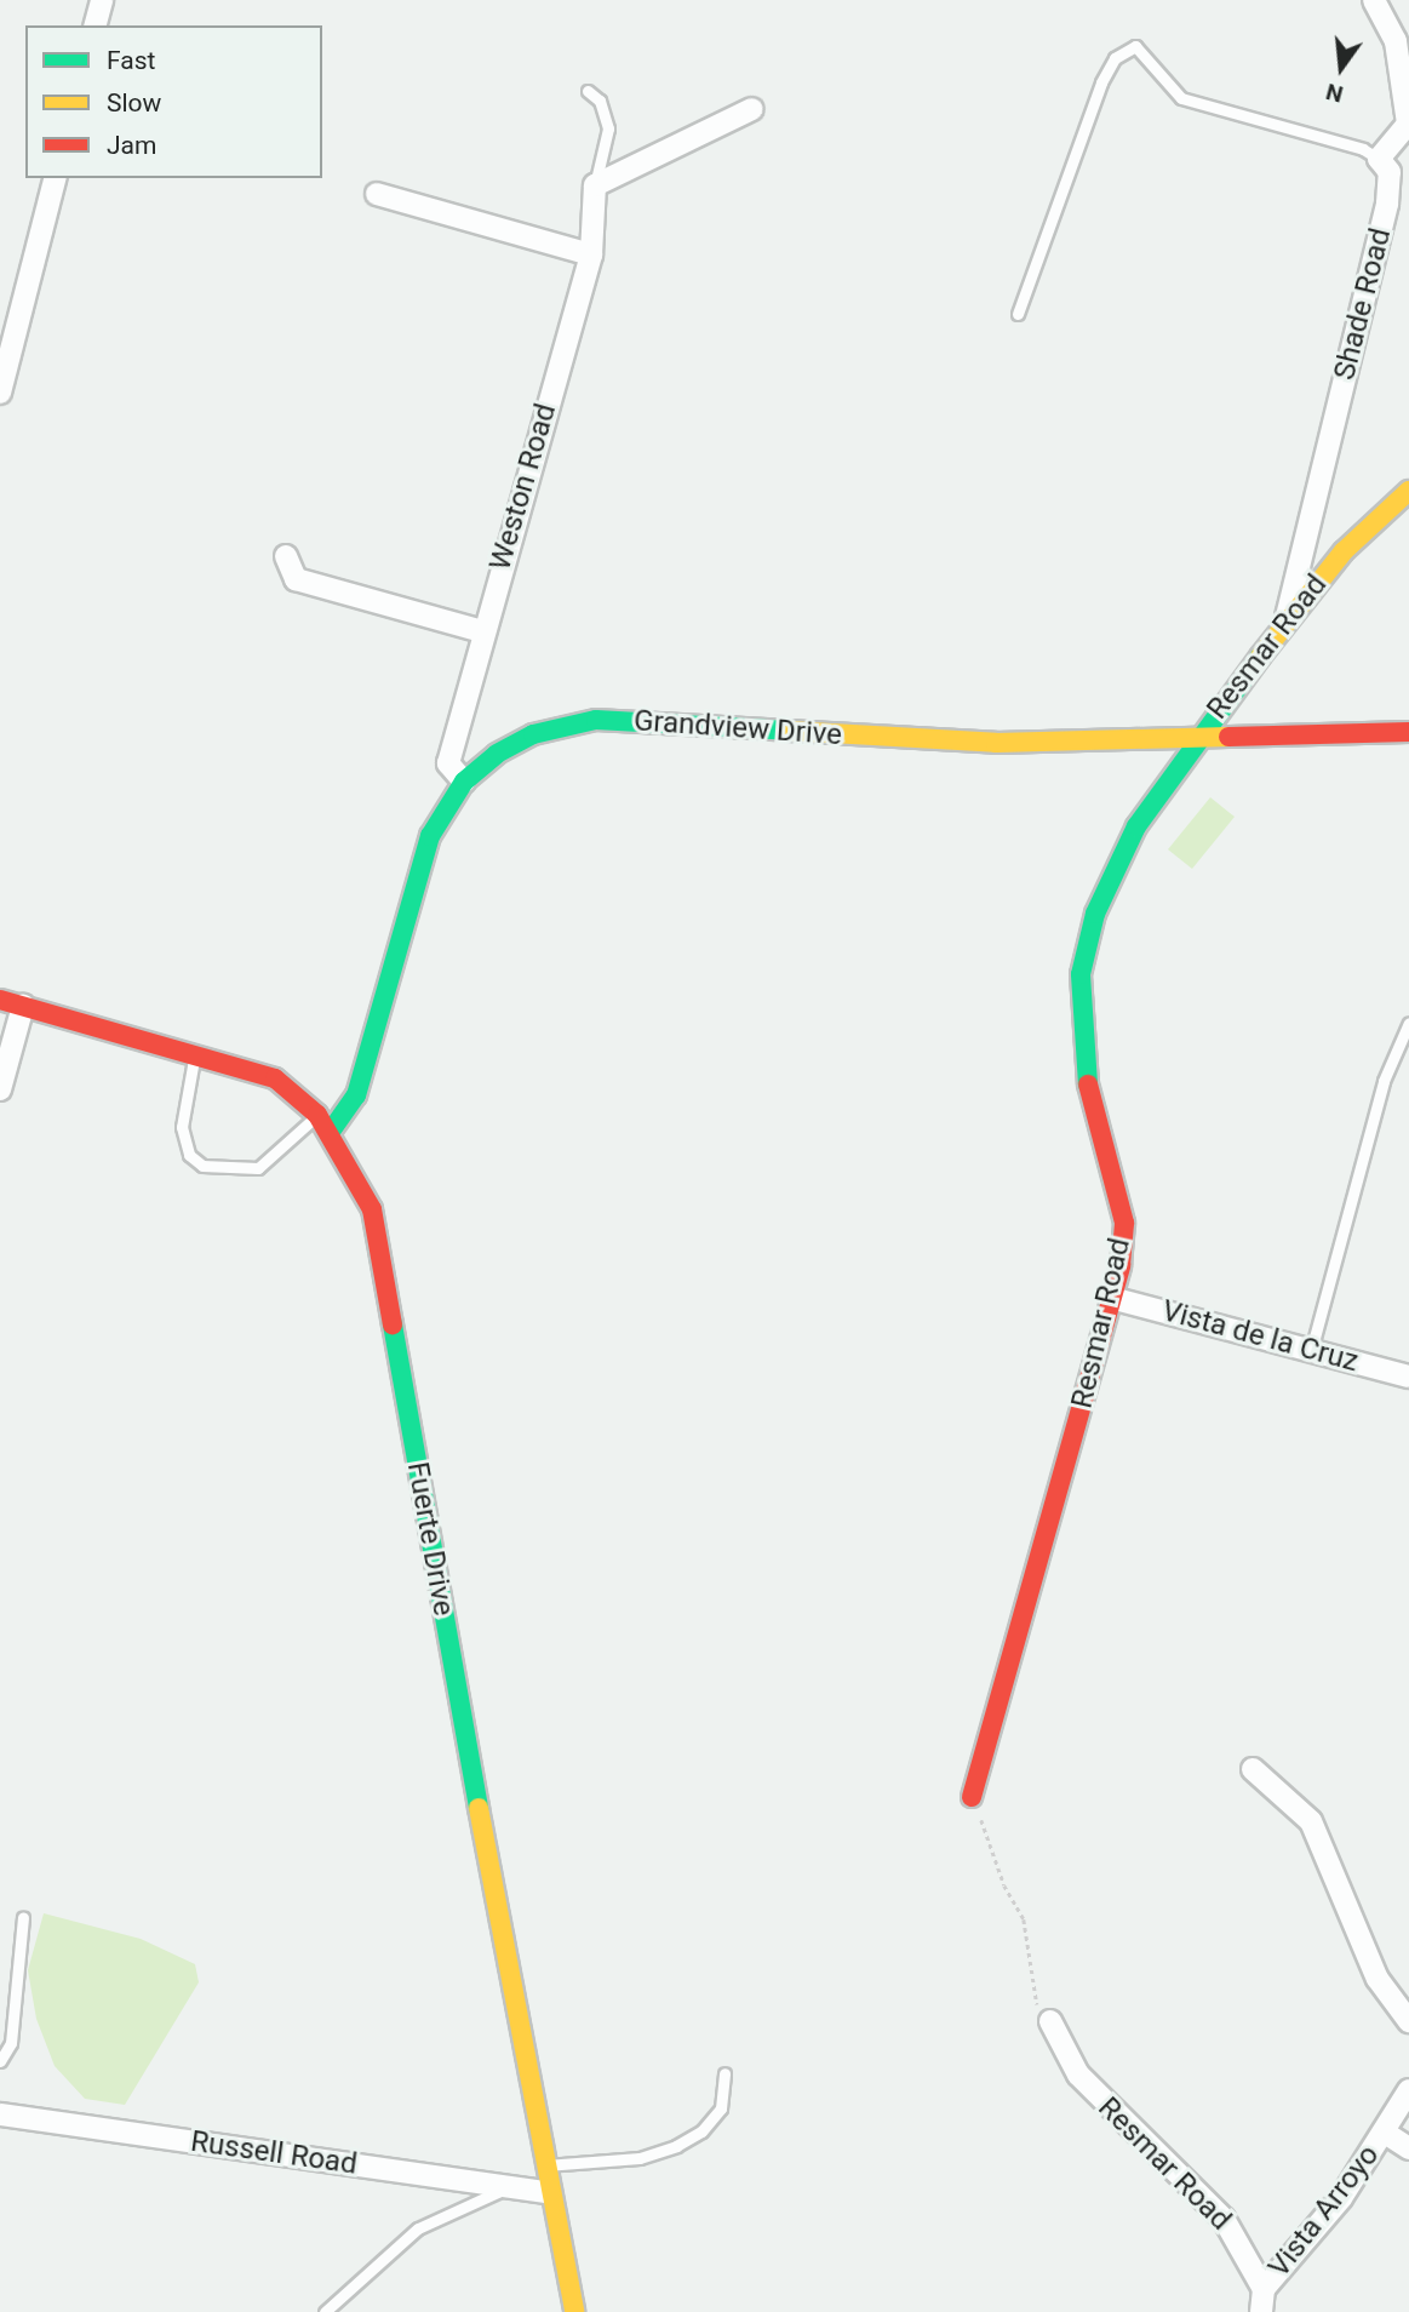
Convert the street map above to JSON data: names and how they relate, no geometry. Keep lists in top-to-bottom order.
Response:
{
  "streets": {
    "street": [
      "Shade Road",
      "Weston Road",
      "Resmar Road",
      "Grandview Drive",
      "Vista de la Cruz",
      "Fuerte Drive",
      "Russell Road",
      "Vista Arroyo"
    ]
  },
  "crossings": [
    ["Shade Road", "Resmar Road"],
    ["Weston Road", "Grandview Drive"],
    ["Resmar Road", "Grandview Drive"],
    ["Resmar Road", "Vista de la Cruz"],
    ["Resmar Road", "Vista Arroyo"],
    ["Grandview Drive", "Fuerte Drive"],
    ["Fuerte Drive", "Russell Road"]
  ],
  "legend": ["Fast", "Slow", "Jam"],
  "north": "bottom"
}
